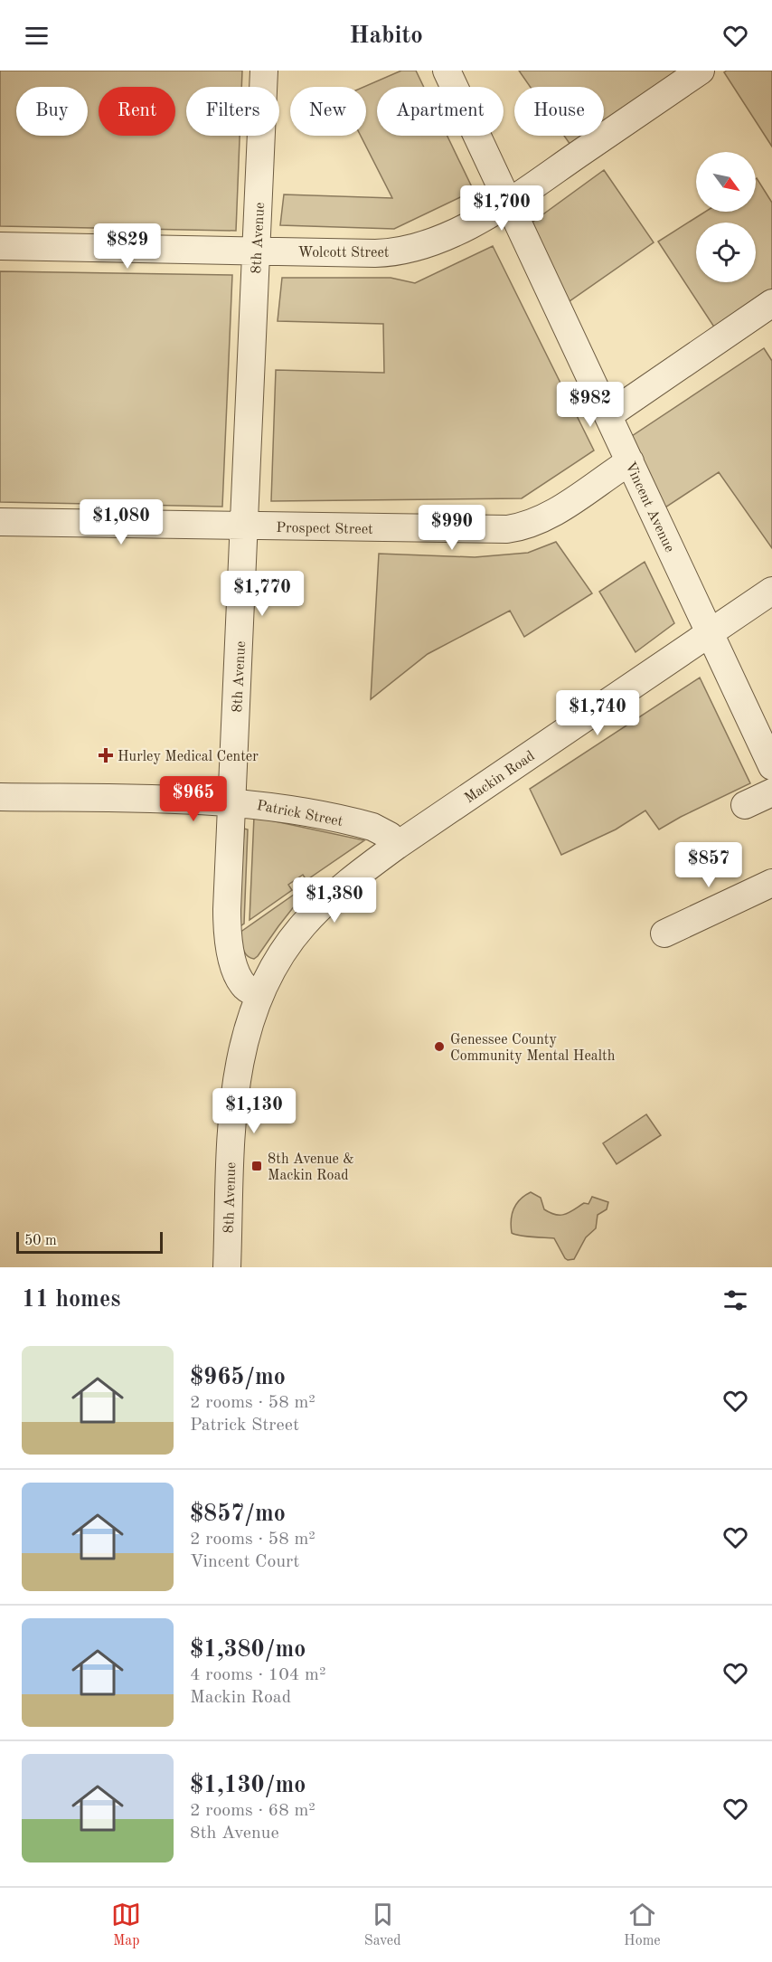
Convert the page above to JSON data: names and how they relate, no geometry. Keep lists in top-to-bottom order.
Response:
{
  "streets": {
    "street": [
      "8th Avenue",
      "Wolcott Street",
      "Vincent Avenue",
      "Prospect Street",
      "Mackin Road",
      "Patrick Street"
    ]
  },
  "crossings": [
    ["8th Avenue", "Wolcott Street"],
    ["8th Avenue", "Prospect Street"],
    ["8th Avenue", "Mackin Road"],
    ["8th Avenue", "Patrick Street"],
    ["Wolcott Street", "Vincent Avenue"],
    ["Vincent Avenue", "Prospect Street"],
    ["Vincent Avenue", "Mackin Road"],
    ["Mackin Road", "Patrick Street"]
  ],
  "places": {
    "health": ["Hurley Medical Center"],
    "other": ["Genessee County Community Mental Health"],
    "transit": ["8th Avenue & Mackin Road"]
  },
  "scale_bar": "50 m",
  "north": "bottom right",
  "page": {
    "header": "Habito",
    "chip": [
      "Buy",
      "Rent",
      "Filters",
      "New",
      "Apartment",
      "House"
    ],
    "price": [
      "$1,700",
      "$829",
      "$982",
      "$1,080",
      "$990",
      "$1,770",
      "$1,740",
      "$965",
      "$857",
      "$1,380",
      "$1,130"
    ],
    "scale": "50 m",
    "heading": "11 homes",
    "list": [
      {
        "name": "$965/mo",
        "note": "2 rooms · 58 m² · Patrick Street"
      },
      {
        "name": "$857/mo",
        "note": "2 rooms · 58 m² · Vincent Court"
      },
      {
        "name": "$1,380/mo",
        "note": "4 rooms · 104 m² · Mackin Road"
      },
      {
        "name": "$1,130/mo",
        "note": "2 rooms · 68 m² · 8th Avenue"
      }
    ],
    "tabs": ["Map", "Saved", "Home"]
  }
}
